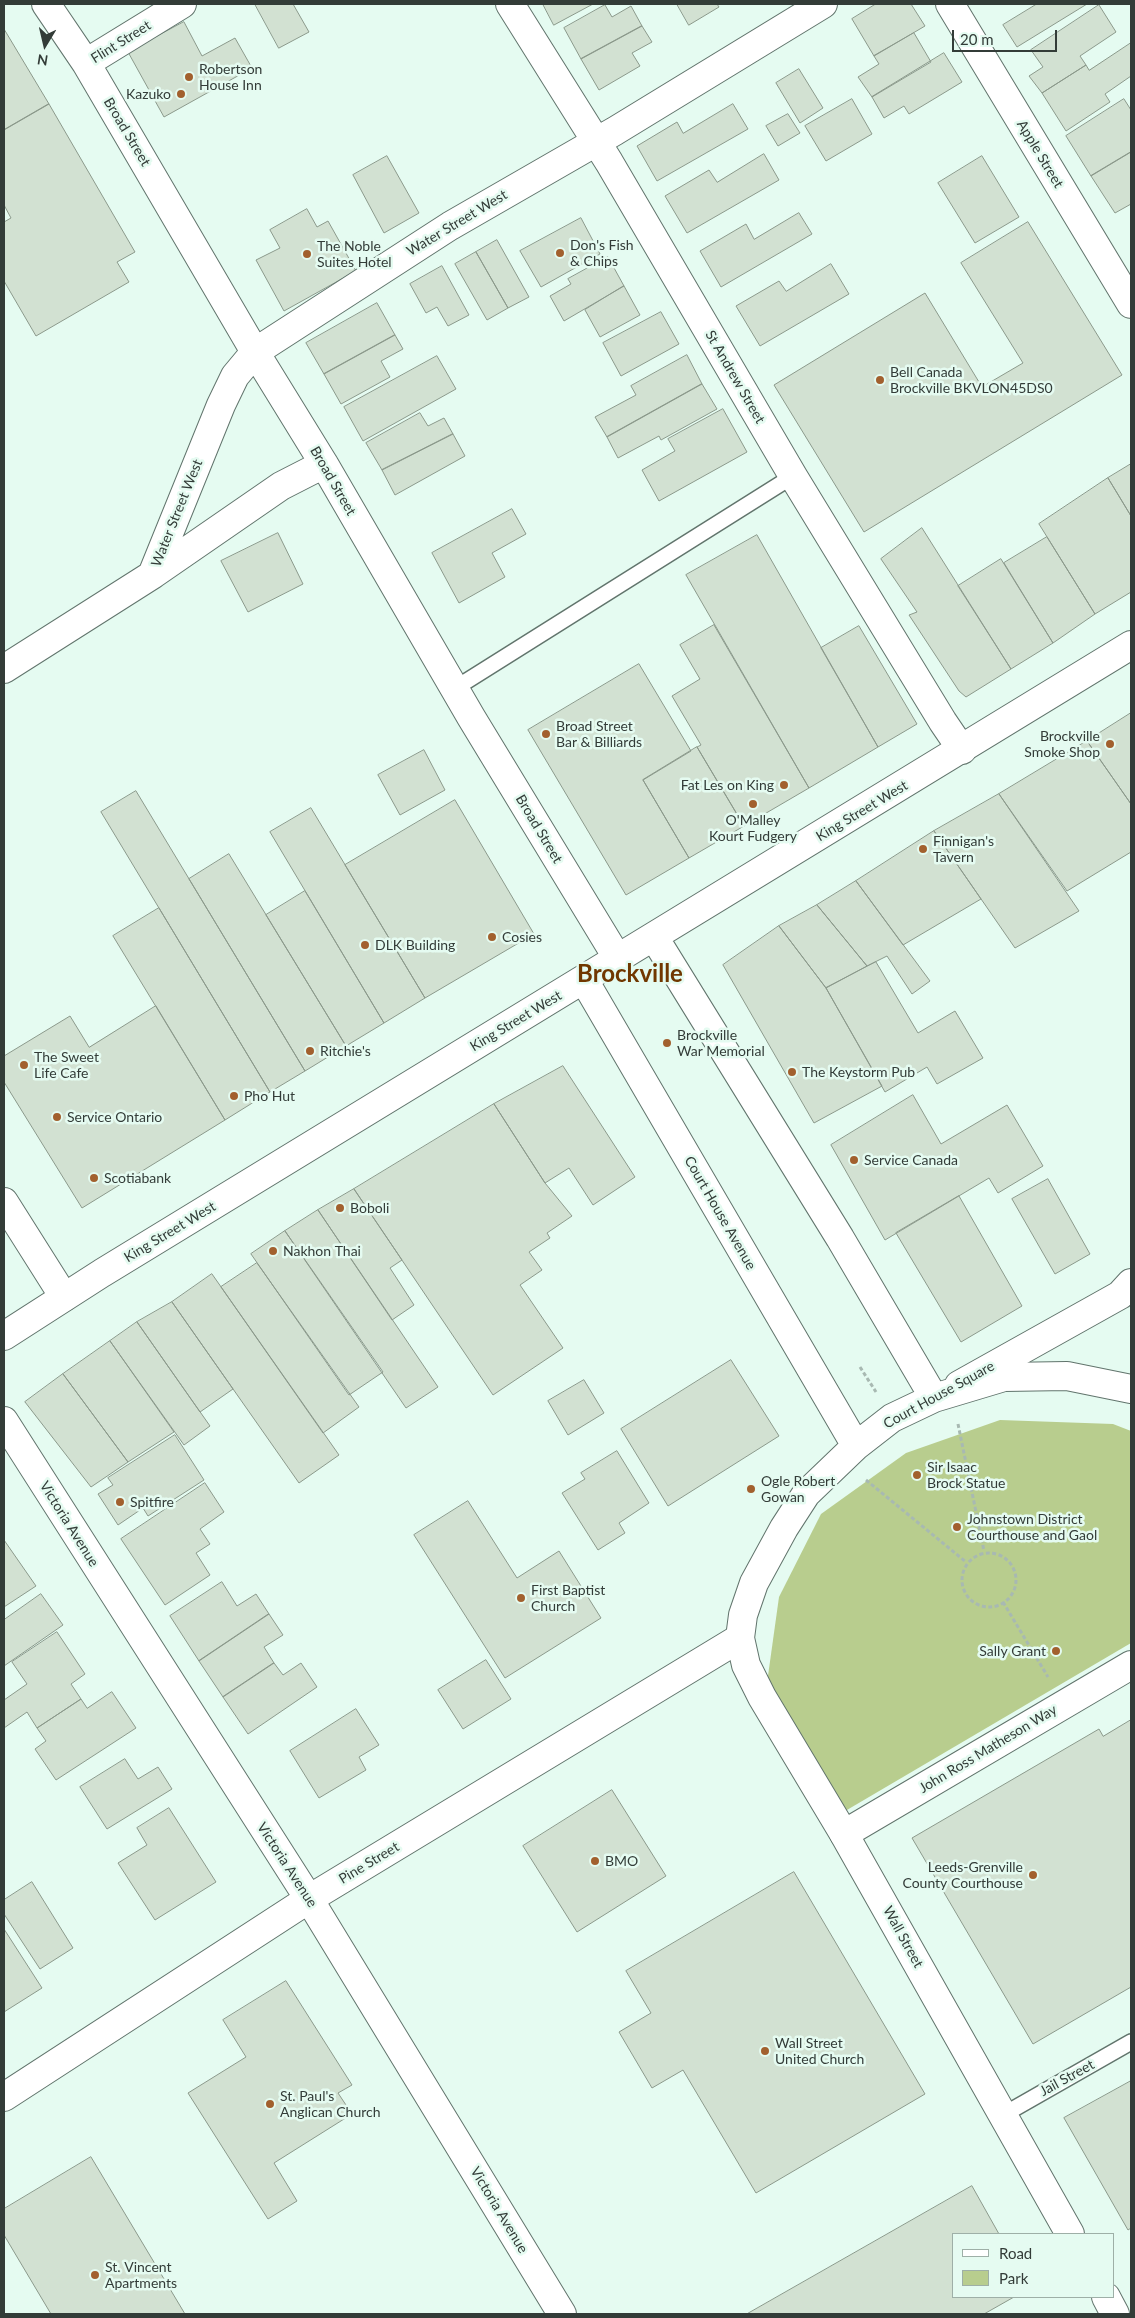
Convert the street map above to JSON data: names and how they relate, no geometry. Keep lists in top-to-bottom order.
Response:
{
  "streets": {
    "street": [
      "Flint Street",
      "Broad Street",
      "Apple Street",
      "Water Street West",
      "St Andrew Street",
      "King Street West",
      "Court House Avenue",
      "Court House Square",
      "Victoria Avenue",
      "John Ross Matheson Way",
      "Pine Street",
      "Wall Street"
    ],
    "lane": ["Jail Street"]
  },
  "crossings": [
    ["Flint Street", "Broad Street"],
    ["Broad Street", "Water Street West"],
    ["Broad Street", "King Street West"],
    ["Water Street West", "St Andrew Street"],
    ["St Andrew Street", "King Street West"],
    ["King Street West", "Court House Avenue"],
    ["Court House Avenue", "Court House Square"],
    ["Court House Square", "Pine Street"],
    ["Court House Square", "Wall Street"],
    ["Victoria Avenue", "Pine Street"],
    ["John Ross Matheson Way", "Wall Street"],
    ["Pine Street", "Wall Street"],
    ["Wall Street", "Jail Street"]
  ],
  "districts": ["Brockville"],
  "places": [
    "Robertson House Inn",
    "Kazuko",
    "Don's Fish & Chips",
    "The Noble Suites Hotel",
    "Bell Canada Brockville BKVLON45DS0",
    "Broad Street Bar & Billiards",
    "Brockville Smoke Shop",
    "Fat Les on King",
    "O'Malley Kourt Fudgery",
    "Finnigan's Tavern",
    "Cosies",
    "DLK Building",
    "Brockville War Memorial",
    "Ritchie's",
    "The Sweet Life Cafe",
    "The Keystorm Pub",
    "Pho Hut",
    "Service Ontario",
    "Service Canada",
    "Scotiabank",
    "Boboli",
    "Nakhon Thai",
    "Sir Isaac Brock Statue",
    "Ogle Robert Gowan",
    "Spitfire",
    "Johnstown District Courthouse and Gaol",
    "First Baptist Church",
    "Sally Grant",
    "BMO",
    "Leeds-Grenville County Courthouse",
    "Wall Street United Church",
    "St. Paul's Anglican Church",
    "St. Vincent Apartments"
  ],
  "legend": ["Road", "Park"],
  "scale_bar": "20 m",
  "north": "bottom"
}
